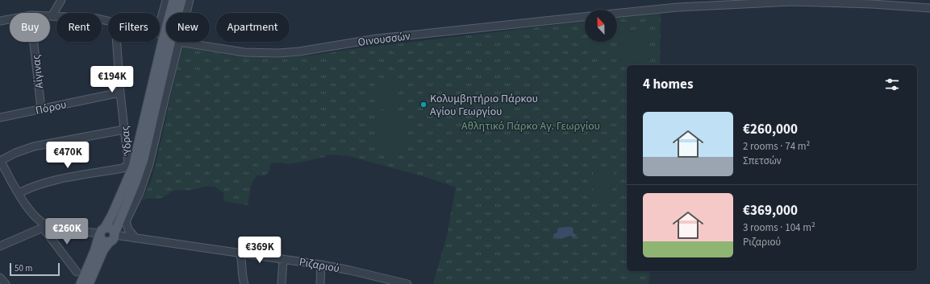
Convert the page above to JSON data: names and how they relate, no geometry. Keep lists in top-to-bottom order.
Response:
{
  "streets": {
    "street": [
      "Οινουσσών",
      "Αίγινας",
      "Πόρου",
      "Ύδρας",
      "Ριζαριού"
    ]
  },
  "crossings": [
    ["Αίγινας", "Πόρου"],
    ["Πόρου", "Ύδρας"]
  ],
  "parks": ["Αθλητικό Πάρκο Αγ. Γεωργίου"],
  "places": ["Κολυμβητήριο Πάρκου Αγίου Γεωργίου"],
  "scale_bar": "50 m",
  "north": "top",
  "page": {
    "chip": [
      "Buy",
      "Rent",
      "Filters",
      "New",
      "Apartment"
    ],
    "heading": "4 homes",
    "price": [
      "€194K",
      "€470K",
      "€260K",
      "€369K"
    ],
    "list": [
      {
        "name": "€260,000",
        "note": "2 rooms · 74 m² · Σπετσών"
      },
      {
        "name": "€369,000",
        "note": "3 rooms · 104 m² · Ριζαριού"
      }
    ],
    "scale": "50 m"
  }
}
